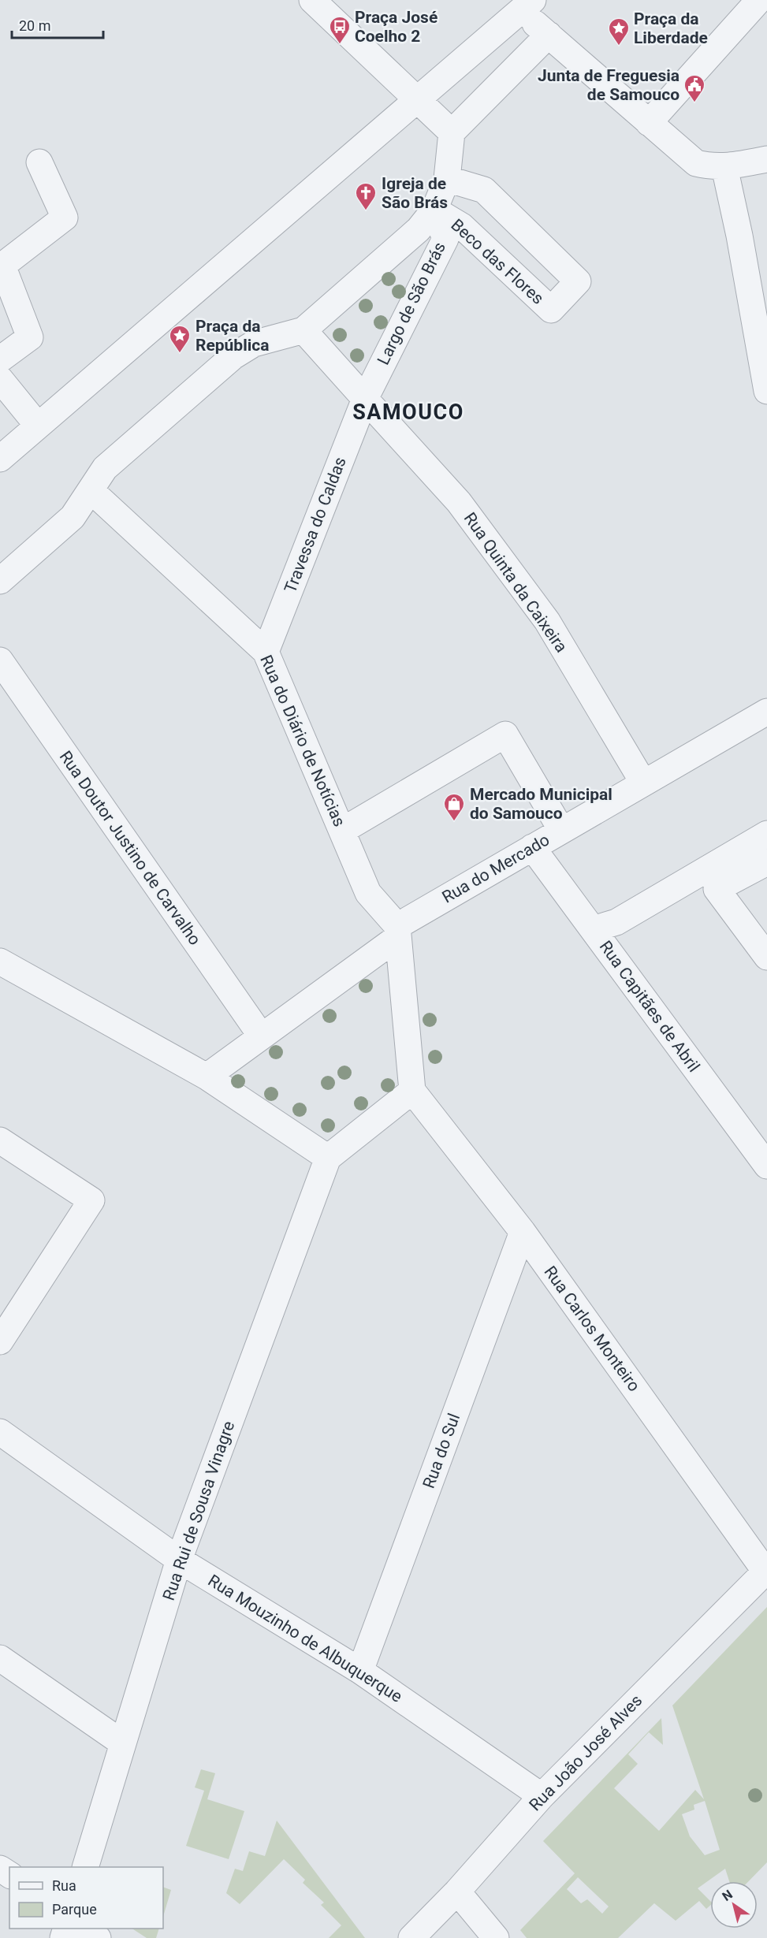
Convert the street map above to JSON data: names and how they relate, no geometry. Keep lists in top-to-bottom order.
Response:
{
  "streets": {
    "street": [
      "Beco das Flores",
      "Largo de São Brás",
      "Travessa do Caldas",
      "Rua Quinta da Caixeira",
      "Rua do Diário de Notícias",
      "Rua Doutor Justino de Carvalho",
      "Rua do Mercado",
      "Rua Capitães de Abril",
      "Rua Carlos Monteiro",
      "Rua do Sul",
      "Rua Rui de Sousa Vinagre",
      "Rua Mouzinho de Albuquerque",
      "Rua João José Alves"
    ]
  },
  "crossings": [
    ["Beco das Flores", "Largo de São Brás"],
    ["Largo de São Brás", "Travessa do Caldas"],
    ["Largo de São Brás", "Rua Quinta da Caixeira"],
    ["Travessa do Caldas", "Rua Quinta da Caixeira"],
    ["Travessa do Caldas", "Rua do Diário de Notícias"],
    ["Rua Quinta da Caixeira", "Rua do Mercado"],
    ["Rua do Diário de Notícias", "Rua do Mercado"],
    ["Rua Doutor Justino de Carvalho", "Rua do Mercado"],
    ["Rua do Mercado", "Rua Capitães de Abril"],
    ["Rua Carlos Monteiro", "Rua do Sul"],
    ["Rua Carlos Monteiro", "Rua João José Alves"],
    ["Rua do Sul", "Rua Mouzinho de Albuquerque"],
    ["Rua Rui de Sousa Vinagre", "Rua Mouzinho de Albuquerque"],
    ["Rua Mouzinho de Albuquerque", "Rua João José Alves"]
  ],
  "districts": ["SAMOUCO"],
  "places": {
    "bus stop": ["Praça José Coelho 2"],
    "place": ["Praça da Liberdade", "Praça da República"],
    "public building": ["Junta de Freguesia de Samouco"],
    "church": ["Igreja de São Brás"],
    "shop": ["Mercado Municipal do Samouco"]
  },
  "legend": ["Rua", "Parque"],
  "scale_bar": "20 m",
  "north": "top left"
}
